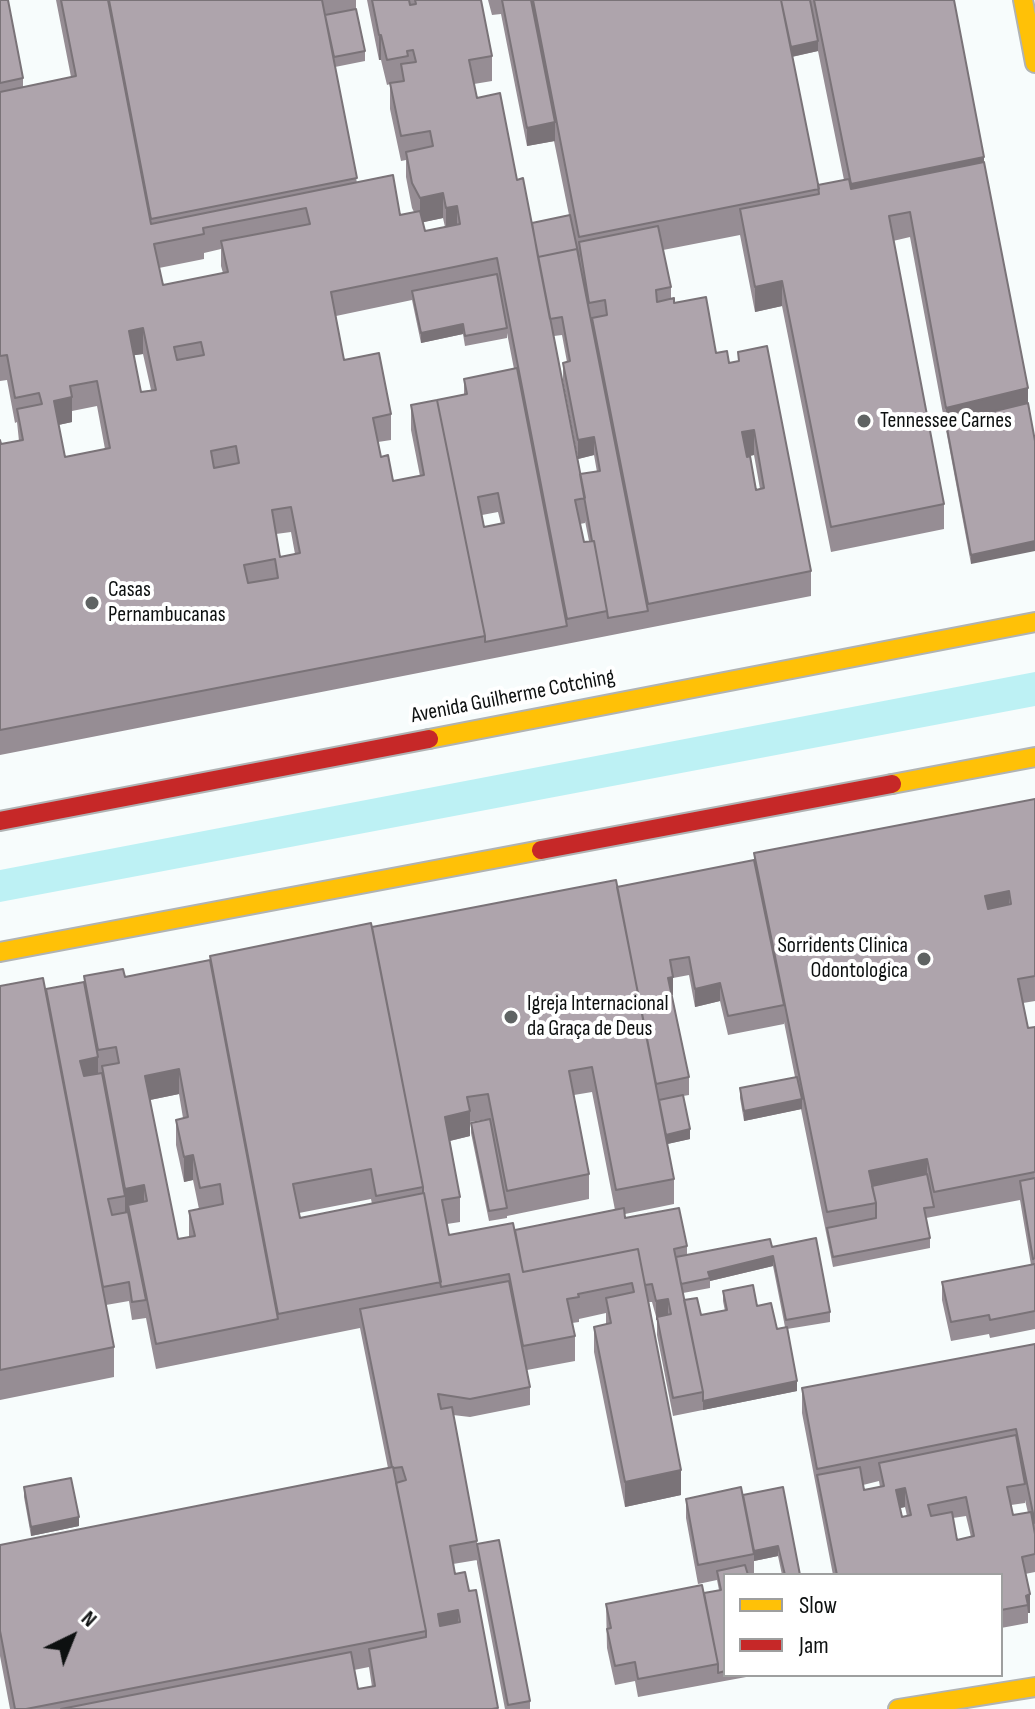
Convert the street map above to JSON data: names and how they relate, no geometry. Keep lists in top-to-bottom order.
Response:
{
  "streets": {
    "main road": ["Avenida Guilherme Cotching"]
  },
  "places": [
    "Tennessee Carnes",
    "Casas Pernambucanas",
    "Sorridents Clinica Odontologica",
    "Igreja Internacional da Graça de Deus"
  ],
  "legend": ["Slow", "Jam"],
  "north": "top right"
}
